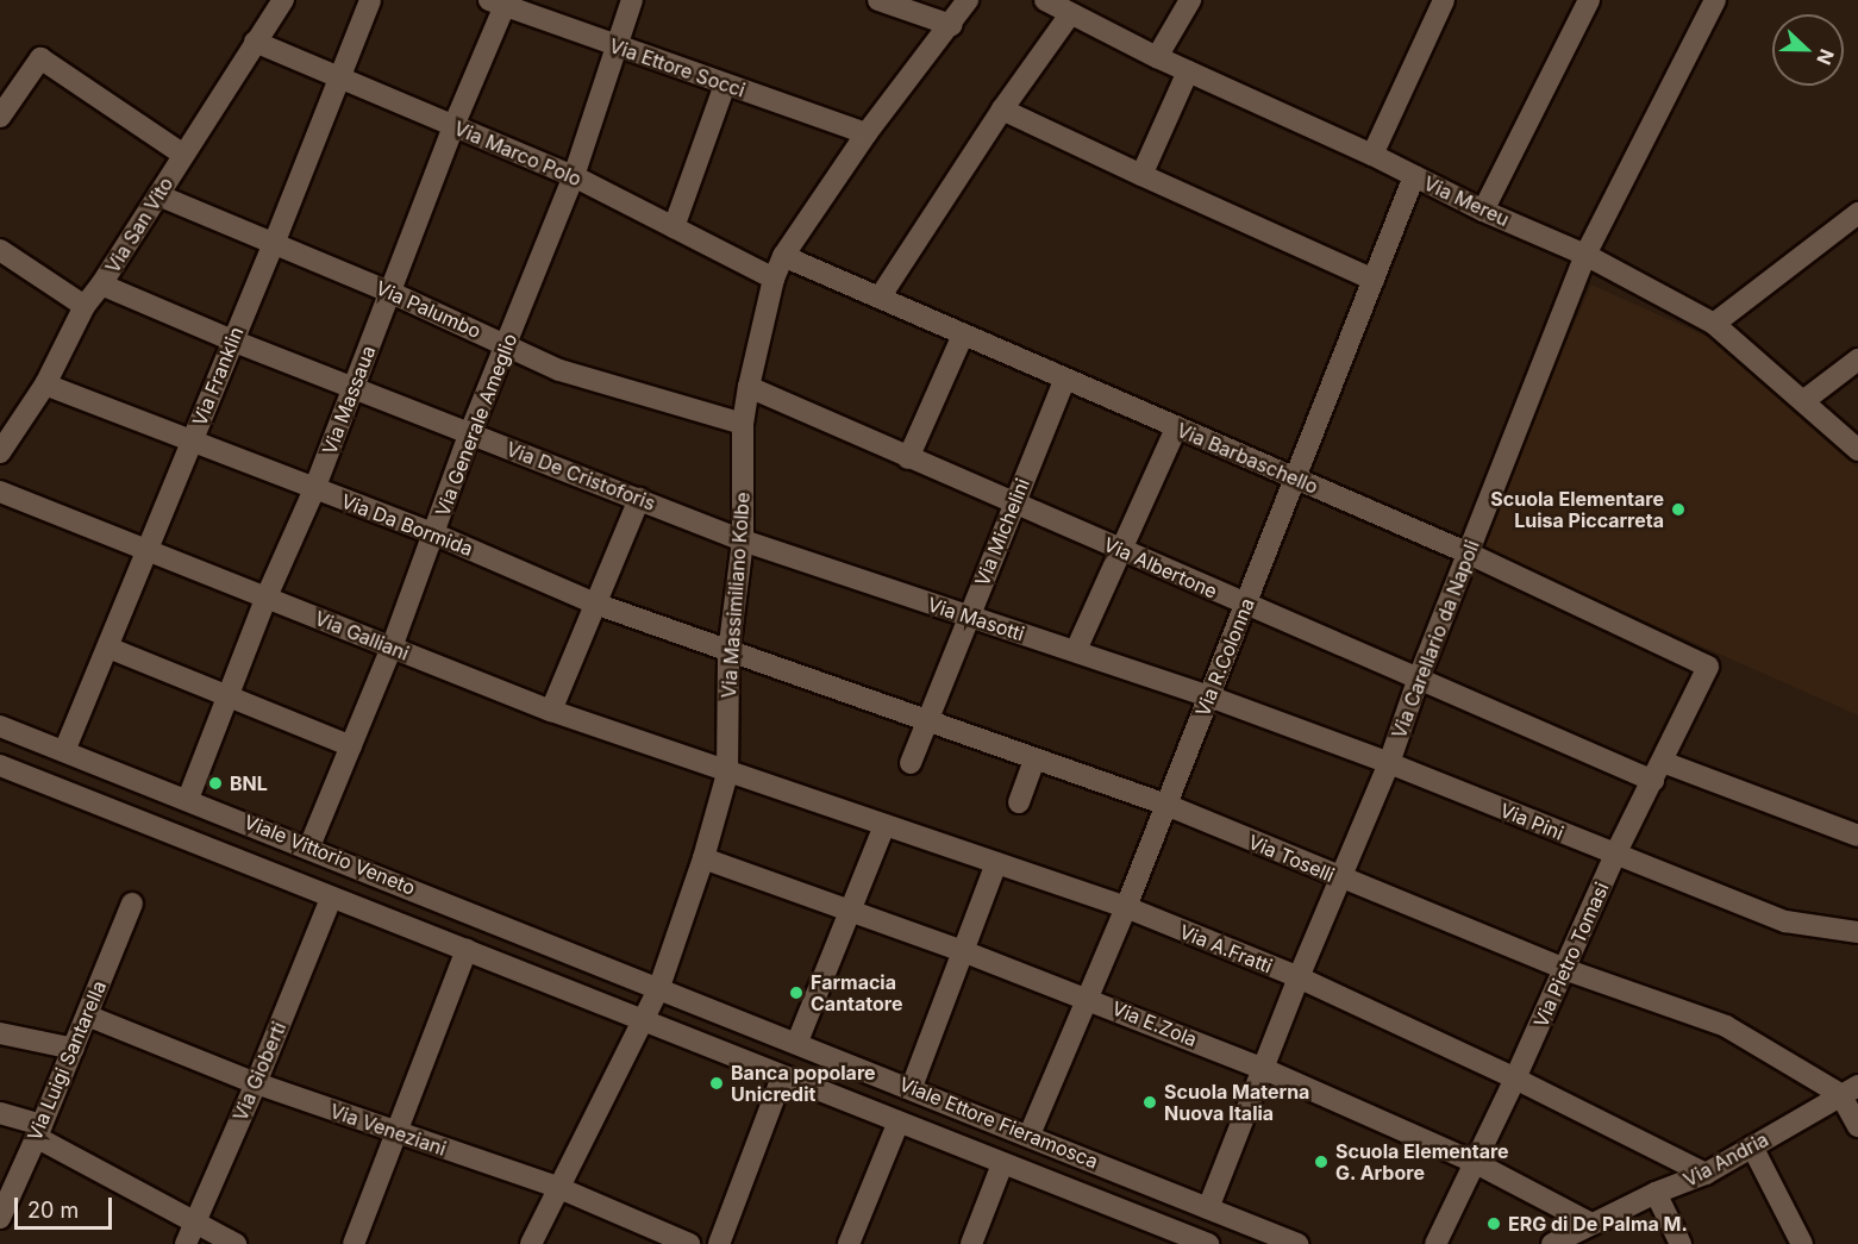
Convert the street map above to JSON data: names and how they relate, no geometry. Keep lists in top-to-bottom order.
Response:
{
  "streets": {
    "street": [
      "Via Ettore Socci",
      "Via Marco Polo",
      "Via Mereu",
      "Via San Vito",
      "Via Palumbo",
      "Via Franklin",
      "Via Massaua",
      "Via Generale Ameglio",
      "Via Barbaschello",
      "Via De Cristoforis",
      "Via Da Bormida",
      "Via Michelini",
      "Via Albertone",
      "Via Massimiliano Kolbe",
      "Via Masotti",
      "Via Galliani",
      "Via Carellario da Napoli",
      "Via R.Colonna",
      "Via Pini",
      "Viale Vittorio Veneto",
      "Via Toselli",
      "Via A.Fratti",
      "Via Pietro Tomasi",
      "Via E.Zola",
      "Via Luigi Santarella",
      "Via Gioberti",
      "Viale Ettore Fieramosca",
      "Via Veneziani",
      "Via Andria"
    ]
  },
  "crossings": [
    ["Via Ettore Socci", "Via Massaua"],
    ["Via Ettore Socci", "Via Generale Ameglio"],
    ["Via Ettore Socci", "Via Massimiliano Kolbe"],
    ["Via Marco Polo", "Via San Vito"],
    ["Via Marco Polo", "Via Franklin"],
    ["Via Marco Polo", "Via Massaua"],
    ["Via Marco Polo", "Via Generale Ameglio"],
    ["Via Marco Polo", "Via Massimiliano Kolbe"],
    ["Via Mereu", "Via Carellario da Napoli"],
    ["Via Mereu", "Via R.Colonna"],
    ["Via San Vito", "Via Palumbo"],
    ["Via San Vito", "Via De Cristoforis"],
    ["Via San Vito", "Via Da Bormida"],
    ["Via Palumbo", "Via Franklin"],
    ["Via Palumbo", "Via Massaua"],
    ["Via Palumbo", "Via Generale Ameglio"],
    ["Via Palumbo", "Via Massimiliano Kolbe"],
    ["Via Franklin", "Via De Cristoforis"],
    ["Via Franklin", "Via Da Bormida"],
    ["Via Franklin", "Via Galliani"],
    ["Via Franklin", "Viale Vittorio Veneto"],
    ["Via Massaua", "Via De Cristoforis"],
    ["Via Massaua", "Via Da Bormida"],
    ["Via Massaua", "Via Galliani"],
    ["Via Massaua", "Viale Vittorio Veneto"],
    ["Via Generale Ameglio", "Via De Cristoforis"],
    ["Via Generale Ameglio", "Via Da Bormida"],
    ["Via Generale Ameglio", "Via Galliani"],
    ["Via Generale Ameglio", "Viale Vittorio Veneto"],
    ["Via Barbaschello", "Via Michelini"],
    ["Via Barbaschello", "Via Massimiliano Kolbe"],
    ["Via Barbaschello", "Via Carellario da Napoli"],
    ["Via Barbaschello", "Via R.Colonna"],
    ["Via Barbaschello", "Via Pietro Tomasi"],
    ["Via De Cristoforis", "Via Massimiliano Kolbe"],
    ["Via De Cristoforis", "Via Masotti"],
    ["Via Da Bormida", "Via Massimiliano Kolbe"],
    ["Via Da Bormida", "Via Toselli"],
    ["Via Michelini", "Via Albertone"],
    ["Via Michelini", "Via Masotti"],
    ["Via Michelini", "Via Toselli"],
    ["Via Albertone", "Via Massimiliano Kolbe"],
    ["Via Albertone", "Via Carellario da Napoli"],
    ["Via Albertone", "Via R.Colonna"],
    ["Via Albertone", "Via Pietro Tomasi"],
    ["Via Massimiliano Kolbe", "Via Masotti"],
    ["Via Massimiliano Kolbe", "Via Galliani"],
    ["Via Massimiliano Kolbe", "Viale Vittorio Veneto"],
    ["Via Massimiliano Kolbe", "Via Toselli"],
    ["Via Massimiliano Kolbe", "Via A.Fratti"],
    ["Via Massimiliano Kolbe", "Via E.Zola"],
    ["Via Massimiliano Kolbe", "Viale Ettore Fieramosca"],
    ["Via Massimiliano Kolbe", "Via Veneziani"],
    ["Via Masotti", "Via R.Colonna"],
    ["Via Masotti", "Via Pini"],
    ["Via Galliani", "Via A.Fratti"],
    ["Via Carellario da Napoli", "Via Pini"],
    ["Via Carellario da Napoli", "Via Toselli"],
    ["Via Carellario da Napoli", "Via A.Fratti"],
    ["Via Carellario da Napoli", "Via E.Zola"],
    ["Via Carellario da Napoli", "Viale Ettore Fieramosca"],
    ["Via R.Colonna", "Via Pini"],
    ["Via R.Colonna", "Via Toselli"],
    ["Via R.Colonna", "Via A.Fratti"],
    ["Via R.Colonna", "Via E.Zola"],
    ["Via R.Colonna", "Viale Ettore Fieramosca"],
    ["Via Pini", "Via Pietro Tomasi"],
    ["Viale Vittorio Veneto", "Via Gioberti"],
    ["Viale Vittorio Veneto", "Viale Ettore Fieramosca"],
    ["Via Toselli", "Via Pietro Tomasi"],
    ["Via Toselli", "Via Andria"],
    ["Via A.Fratti", "Via Pietro Tomasi"],
    ["Via A.Fratti", "Via Andria"],
    ["Via Pietro Tomasi", "Via E.Zola"],
    ["Via E.Zola", "Via Andria"],
    ["Via Luigi Santarella", "Via Veneziani"],
    ["Via Gioberti", "Via Veneziani"]
  ],
  "places": [
    "Scuola Elementare Luisa Piccarreta",
    "BNL",
    "Farmacia Cantatore",
    "Banca popolare Unicredit",
    "Scuola Materna Nuova Italia",
    "Scuola Elementare G. Arbore",
    "ERG di De Palma M."
  ],
  "scale_bar": "20 m",
  "north": "right"
}
